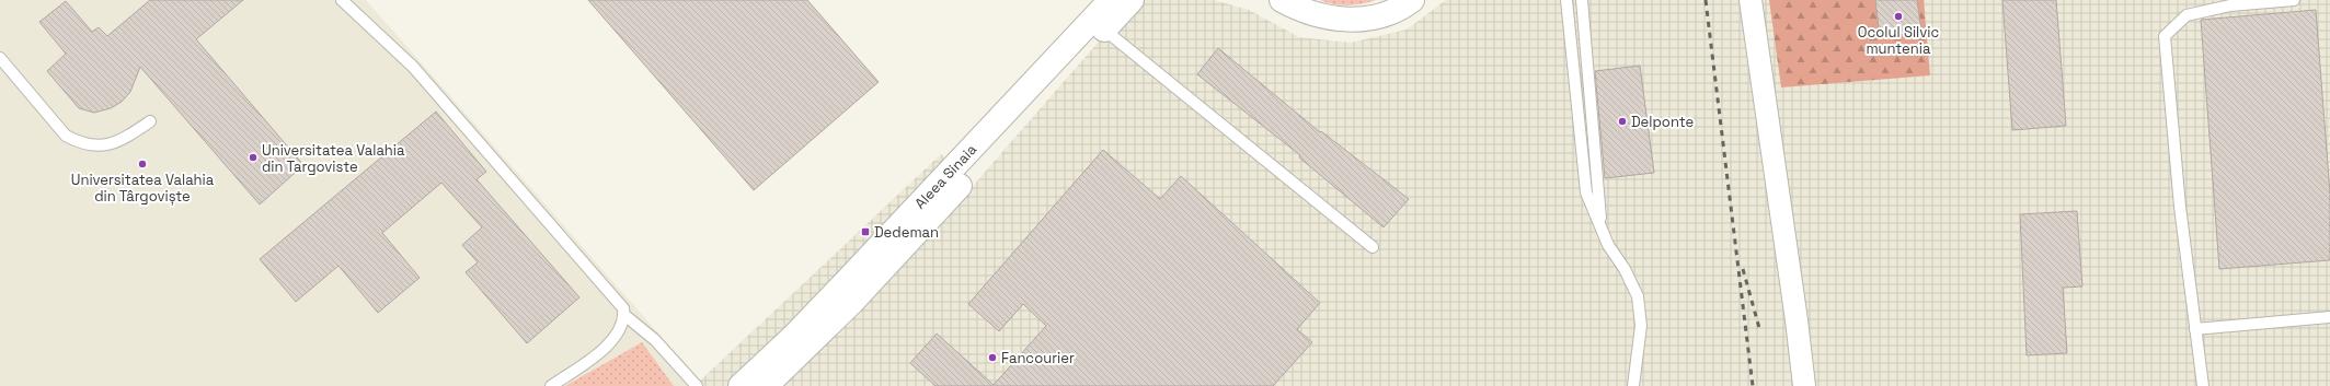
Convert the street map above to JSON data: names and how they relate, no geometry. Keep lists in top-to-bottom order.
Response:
{
  "streets": {
    "main road": ["Aleea Sinaia"]
  },
  "places": {
    "other": [
      "Ocolul Silvic muntenia",
      "Delponte",
      "Universitatea Valahia din Targoviste",
      "Universitatea Valahia din Târgoviște",
      "Fancourier"
    ],
    "transit": ["Dedeman"]
  }
}
